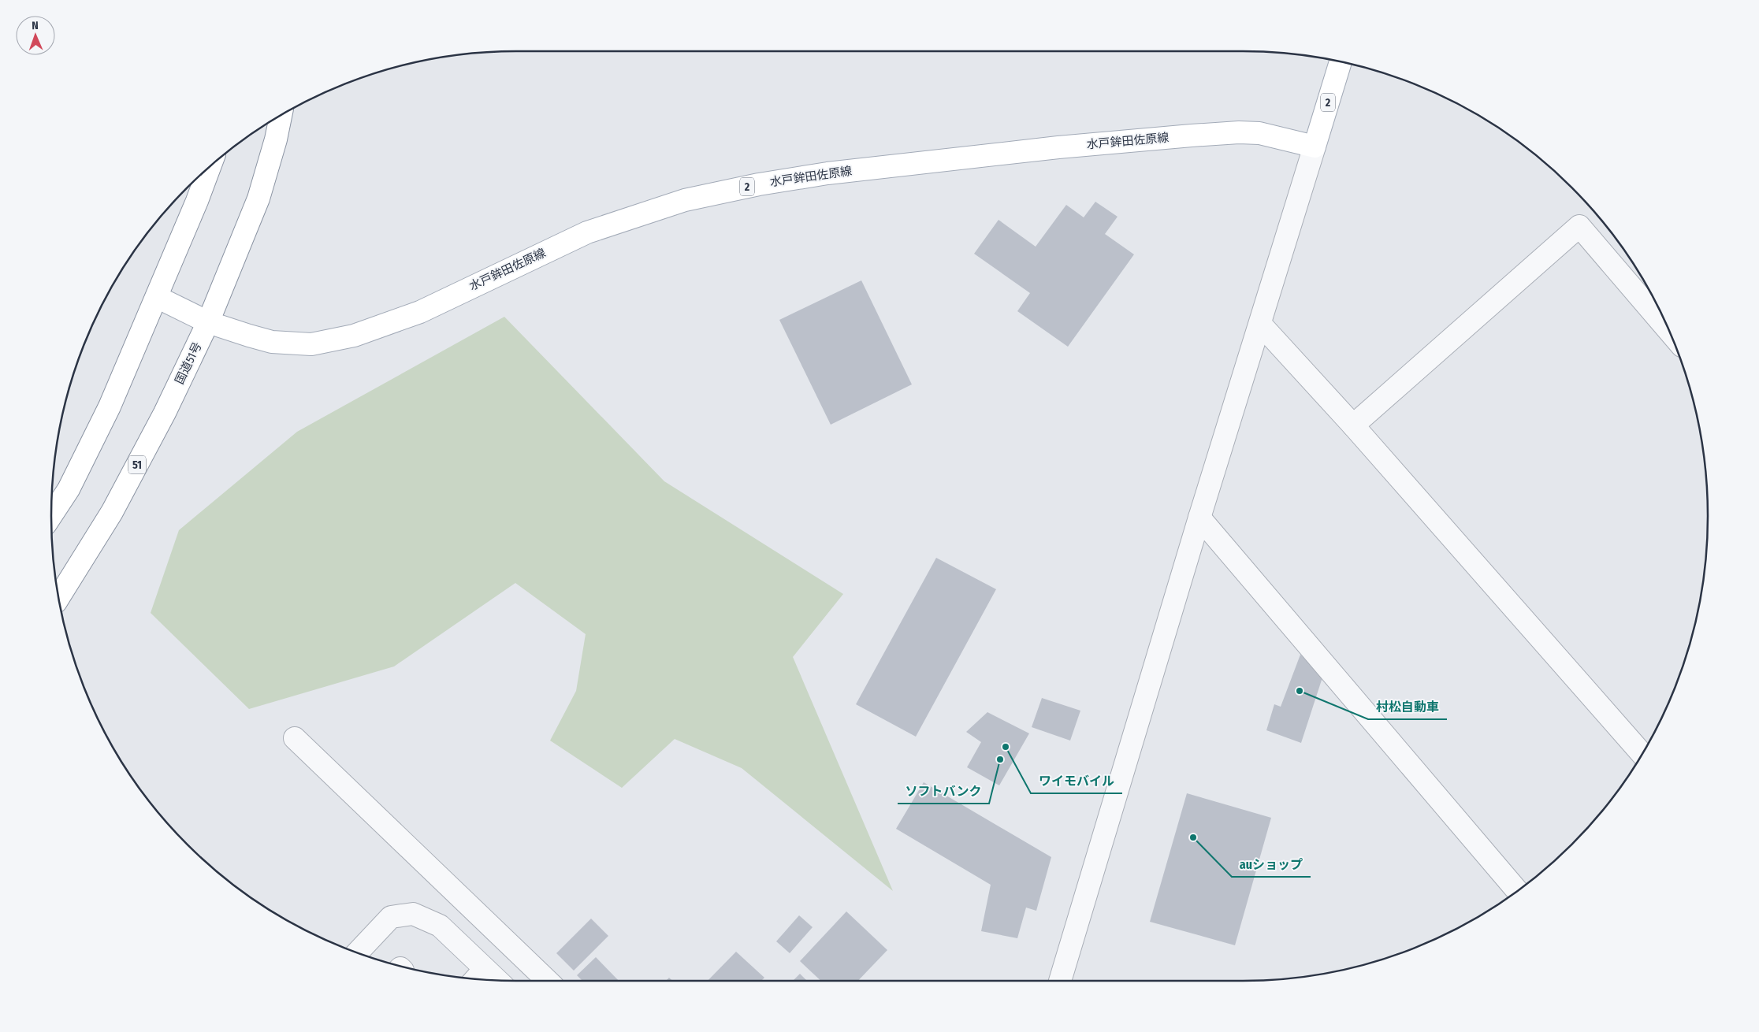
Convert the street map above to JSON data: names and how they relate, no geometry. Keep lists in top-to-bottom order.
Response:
{
  "streets": {
    "main road": [
      "2",
      "水戸鉾田佐原線",
      "国道51号",
      "51"
    ]
  },
  "crossings": [
    ["2", "水戸鉾田佐原線"],
    ["水戸鉾田佐原線", "国道51号"]
  ],
  "places": [
    "村松自動車",
    "ワイモバイル",
    "ソフトバンク",
    "auショップ"
  ],
  "north": "top"
}
